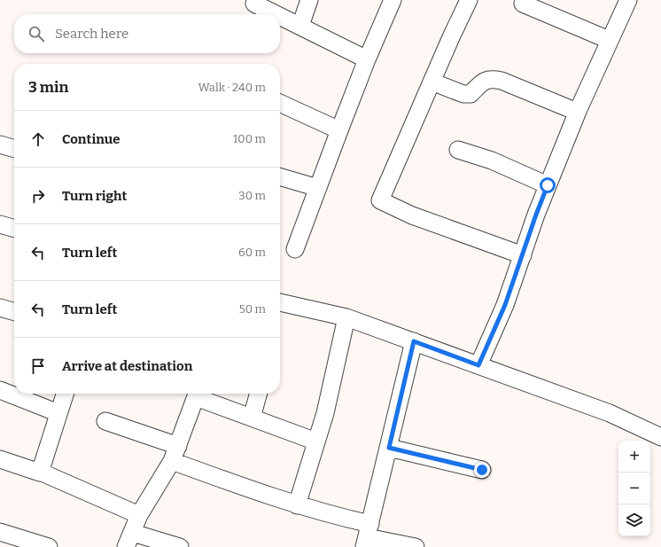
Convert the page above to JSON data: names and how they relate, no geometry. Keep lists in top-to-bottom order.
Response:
{
  "page": {
    "search": "Search here",
    "heading": ["3 min", "Walk · 240 m"],
    "list": [
      ["Continue", "100 m"],
      ["Turn right", "30 m"],
      ["Turn left", "60 m"],
      ["Turn left", "50 m"],
      "Arrive at destination"
    ],
    "map_buttons": ["+", "−"]
  }
}
